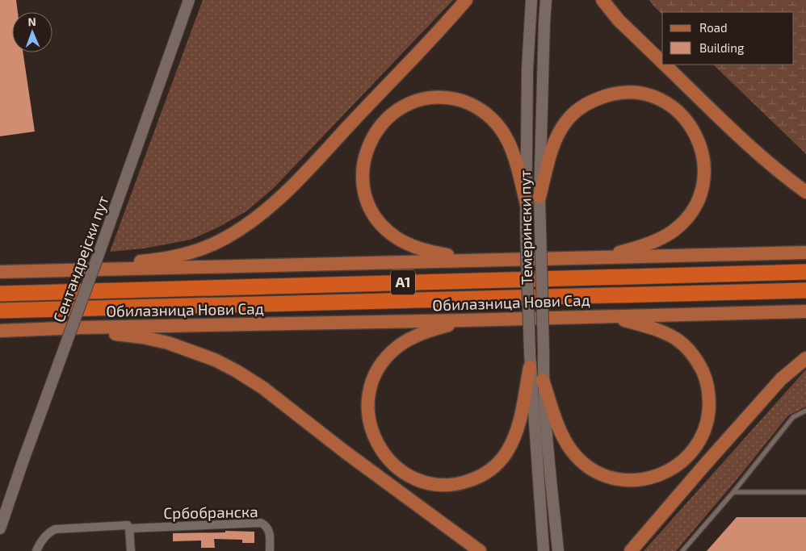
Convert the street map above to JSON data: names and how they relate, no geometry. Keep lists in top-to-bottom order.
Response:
{
  "streets": {
    "highway": ["A1"],
    "main road": ["Темерински пут", "Сентандрејски пут", "Обилазница Нови Сад"],
    "street": ["Србобранска"]
  },
  "legend": ["Road", "Building"],
  "north": "top"
}
